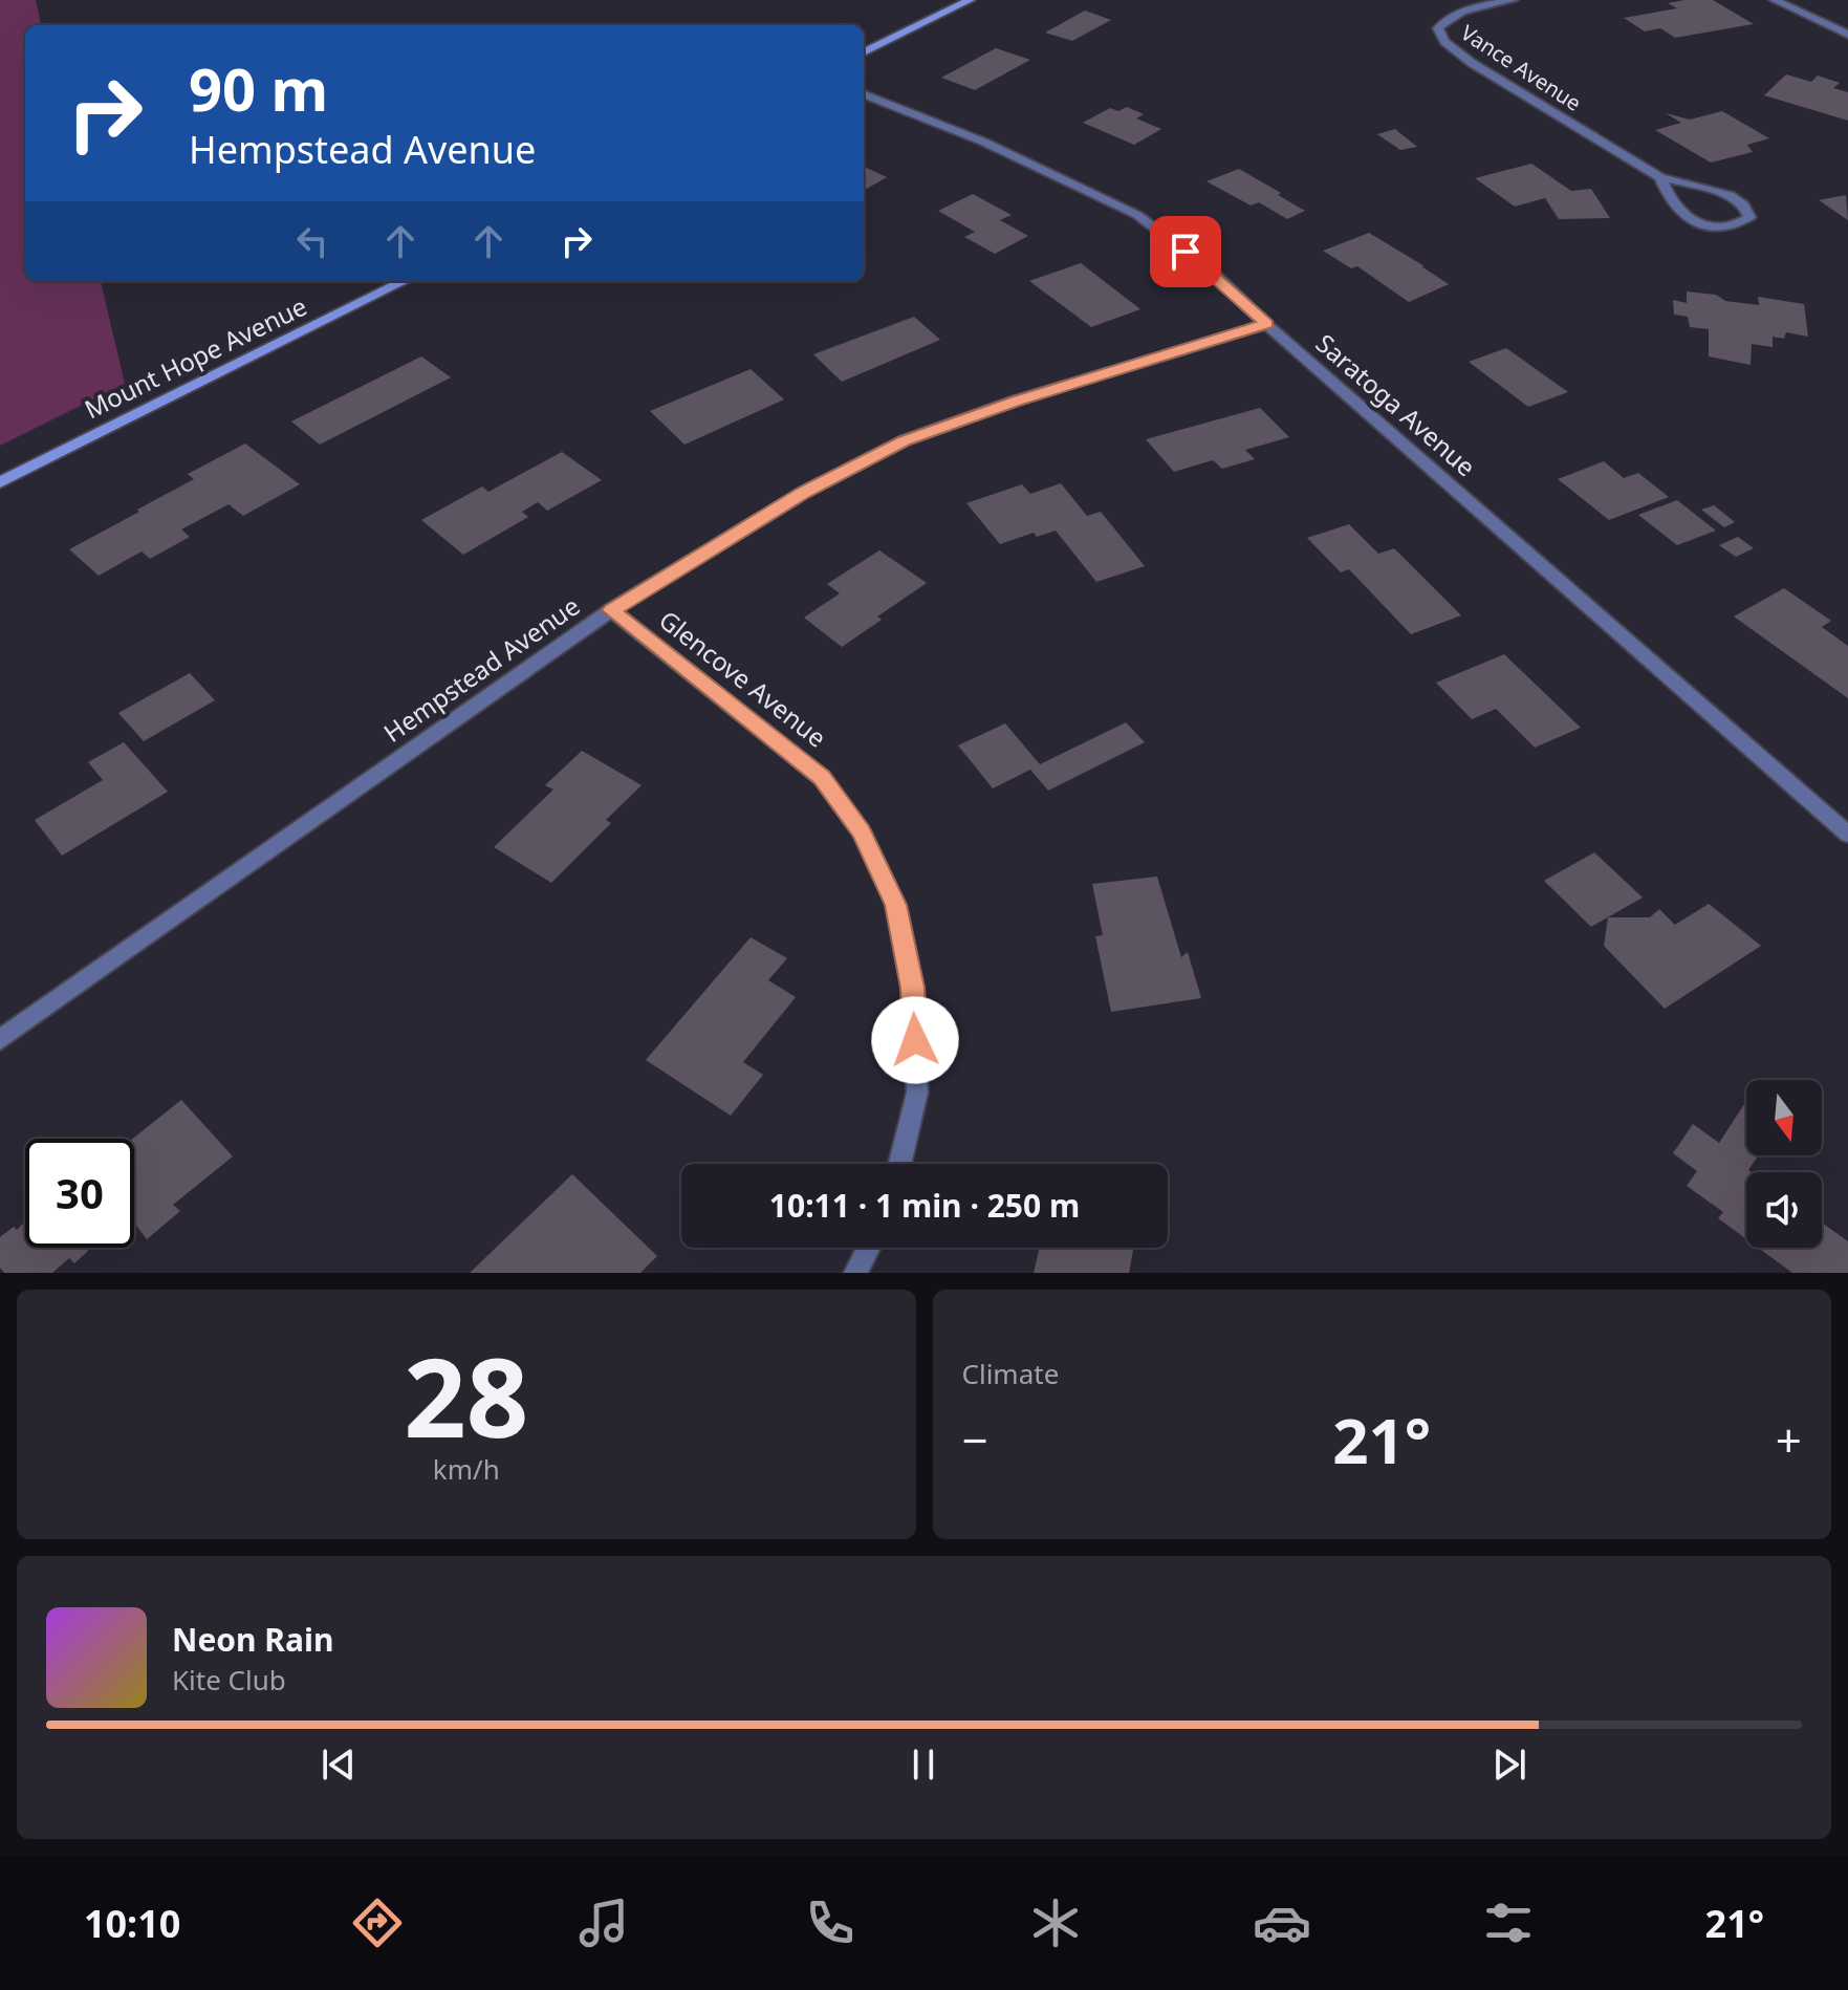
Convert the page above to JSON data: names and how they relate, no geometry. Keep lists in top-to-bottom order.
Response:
{
  "streets": {
    "street": [
      "Vance Avenue",
      "Mount Hope Avenue",
      "Saratoga Avenue",
      "Hempstead Avenue",
      "Glencove Avenue"
    ]
  },
  "crossings": [
    ["Saratoga Avenue", "Hempstead Avenue"],
    ["Hempstead Avenue", "Glencove Avenue"]
  ],
  "north": "bottom",
  "page": {
    "turn": ["90 m", "Hempstead Avenue"],
    "limit": "30",
    "trip": "10:11 · 1 min · 250 m",
    "tile": [
      ["28", "km/h"],
      "Climate"
    ],
    "heat": ["−", "21°", "+"],
    "song": ["Neon Rain", "Kite Club"],
    "tabs": ["10:10", "21°"]
  }
}
